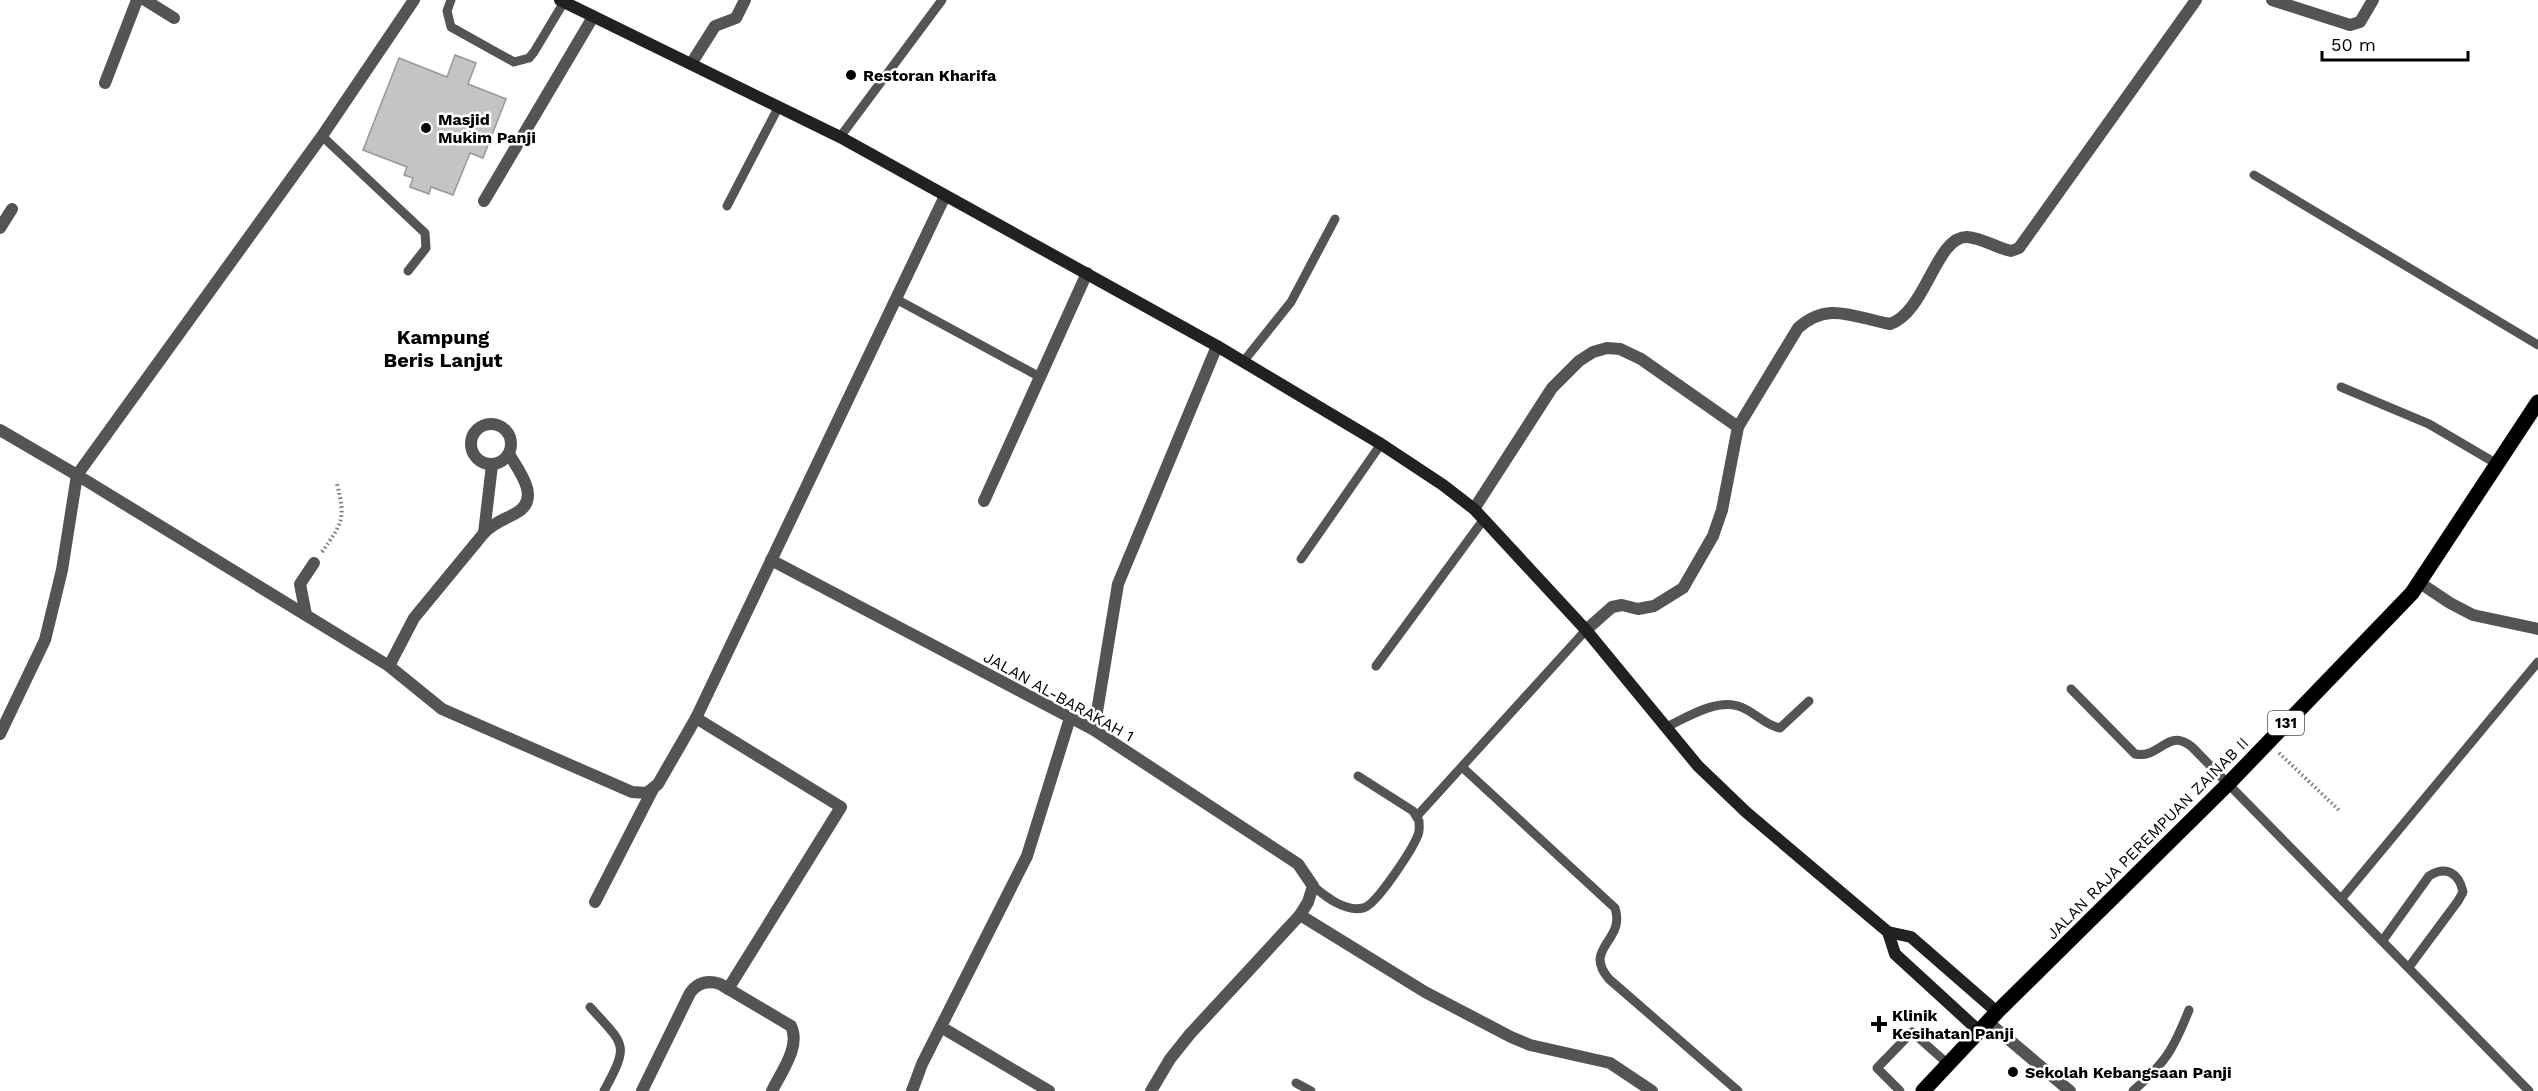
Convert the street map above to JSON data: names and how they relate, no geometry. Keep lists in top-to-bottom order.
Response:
{
  "streets": {
    "main road": ["131", "JALAN RAJA PEREMPUAN ZAINAB II"],
    "street": ["JALAN AL-BARAKAH 1"]
  },
  "districts": ["Kampung Beris Lanjut"],
  "places": {
    "other": ["Restoran Kharifa", "Masjid Mukim Panji", "Sekolah Kebangsaan Panji"],
    "health": ["Klinik Kesihatan Panji"]
  },
  "scale_bar": "50 m"
}
